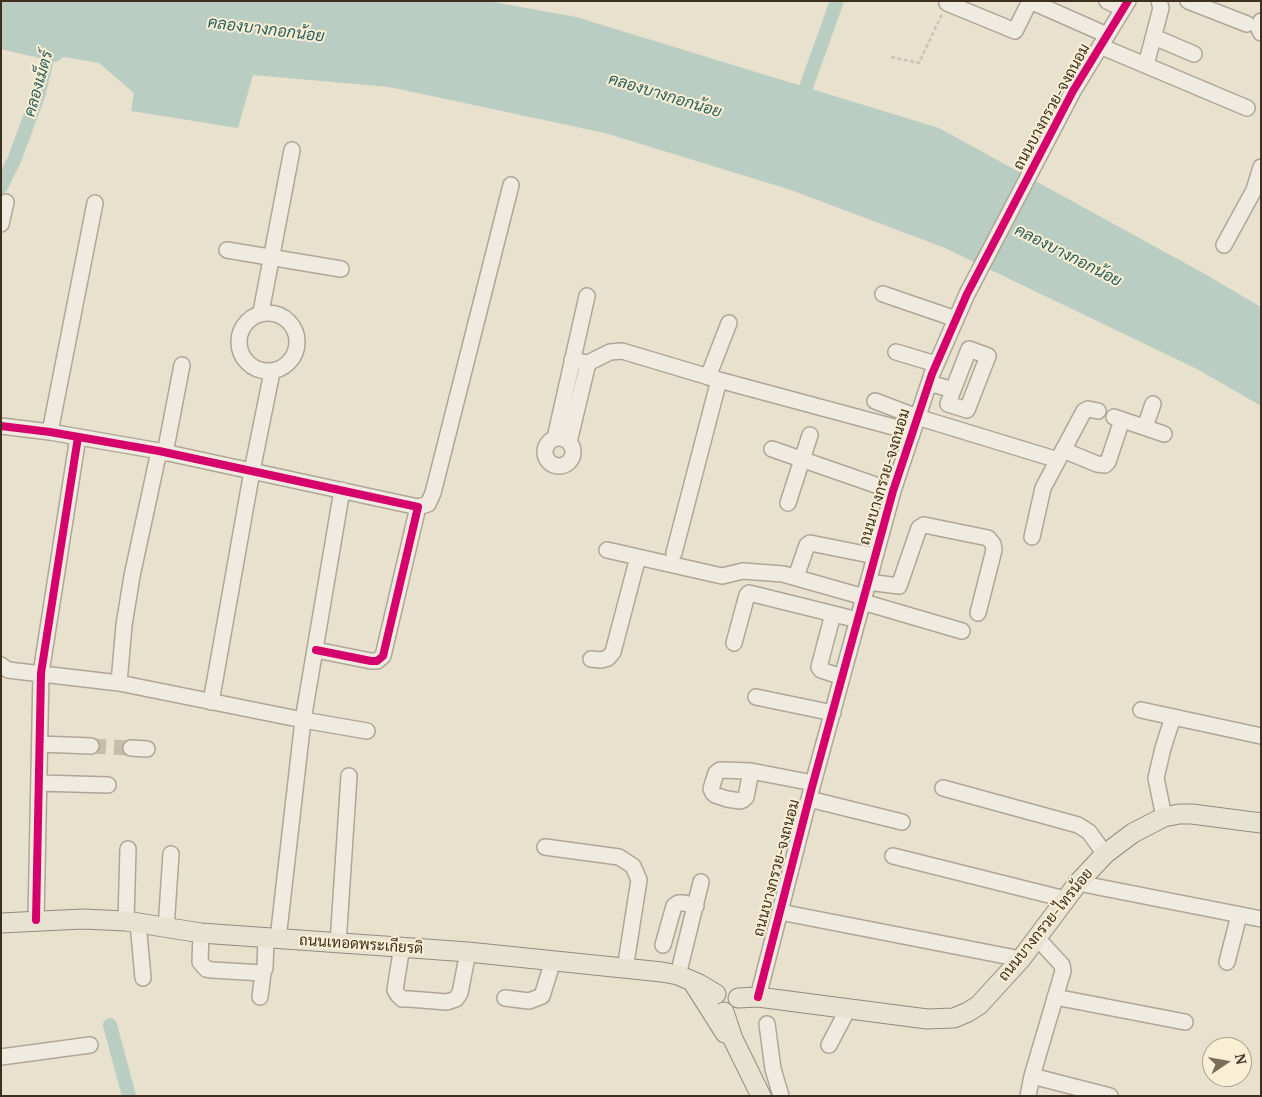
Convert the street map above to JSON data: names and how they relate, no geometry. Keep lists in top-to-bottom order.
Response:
{
  "streets": {
    "main road": ["ถนนบางกรวย-ไทรน้อย", "ถนนเทอดพระเกียรติ"],
    "street": ["ถนนบางกรวย-จงถนอม"]
  },
  "crossings": [
    ["ถนนบางกรวย-จงถนอม", "ถนนบางกรวย-ไทรน้อย"],
    ["ถนนบางกรวย-ไทรน้อย", "ถนนเทอดพระเกียรติ"]
  ],
  "water": ["คลองบางกอกน้อย", "คลองเม็ตร์"],
  "north": "right"
}
